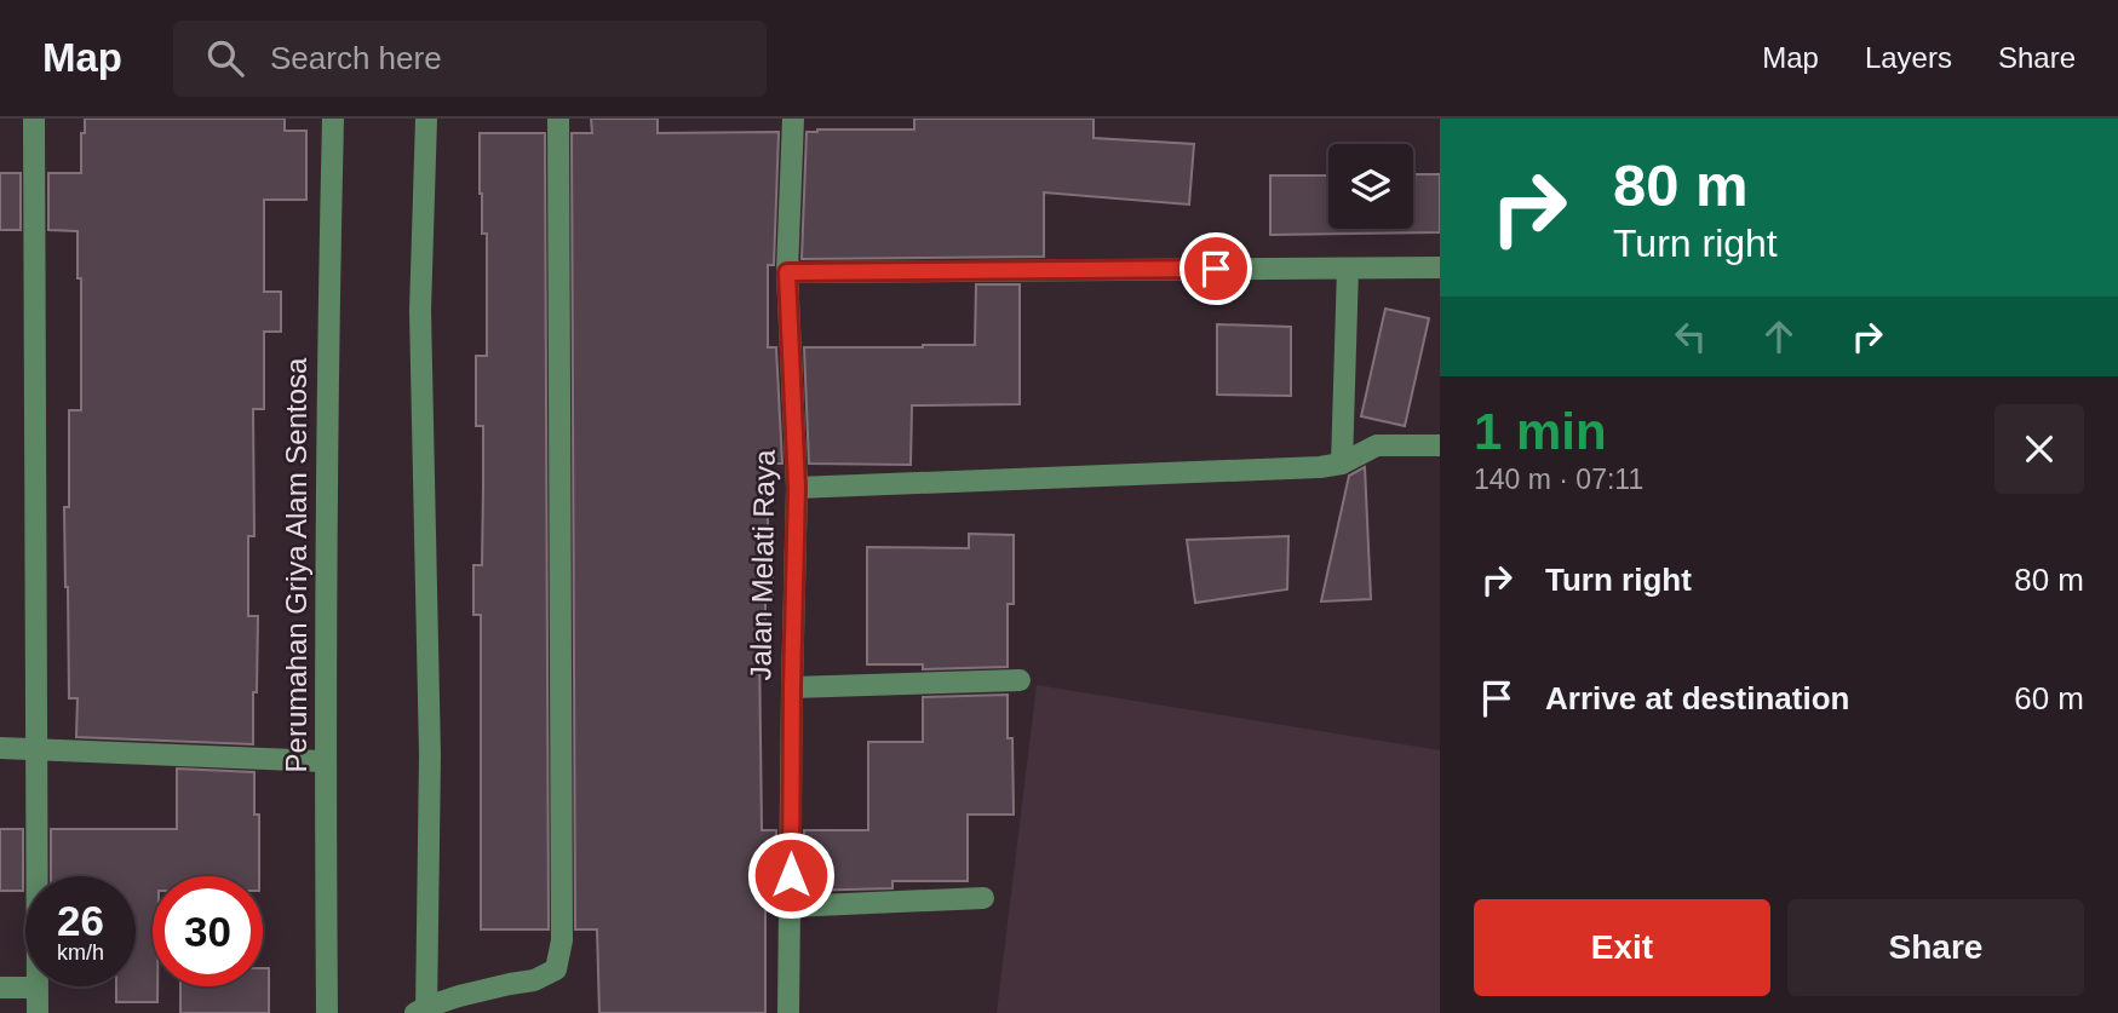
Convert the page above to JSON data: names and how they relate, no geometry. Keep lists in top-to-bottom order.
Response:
{
  "streets": {
    "street": ["Perumahan Griya Alam Sentosa", "Jalan Melati Raya"]
  },
  "page": {
    "header": "Map",
    "search": "Search here",
    "nav": ["Map", "Layers", "Share"],
    "turn": ["80 m", "Turn right"],
    "heading": ["1 min", "140 m · 07:11"],
    "list": [
      {
        "name": "Turn right",
        "value": "80 m"
      },
      {
        "name": "Arrive at destination",
        "value": "60 m"
      }
    ],
    "speed": "26 km/h",
    "limit": "30",
    "buttons": ["Exit", "Share"]
  }
}
